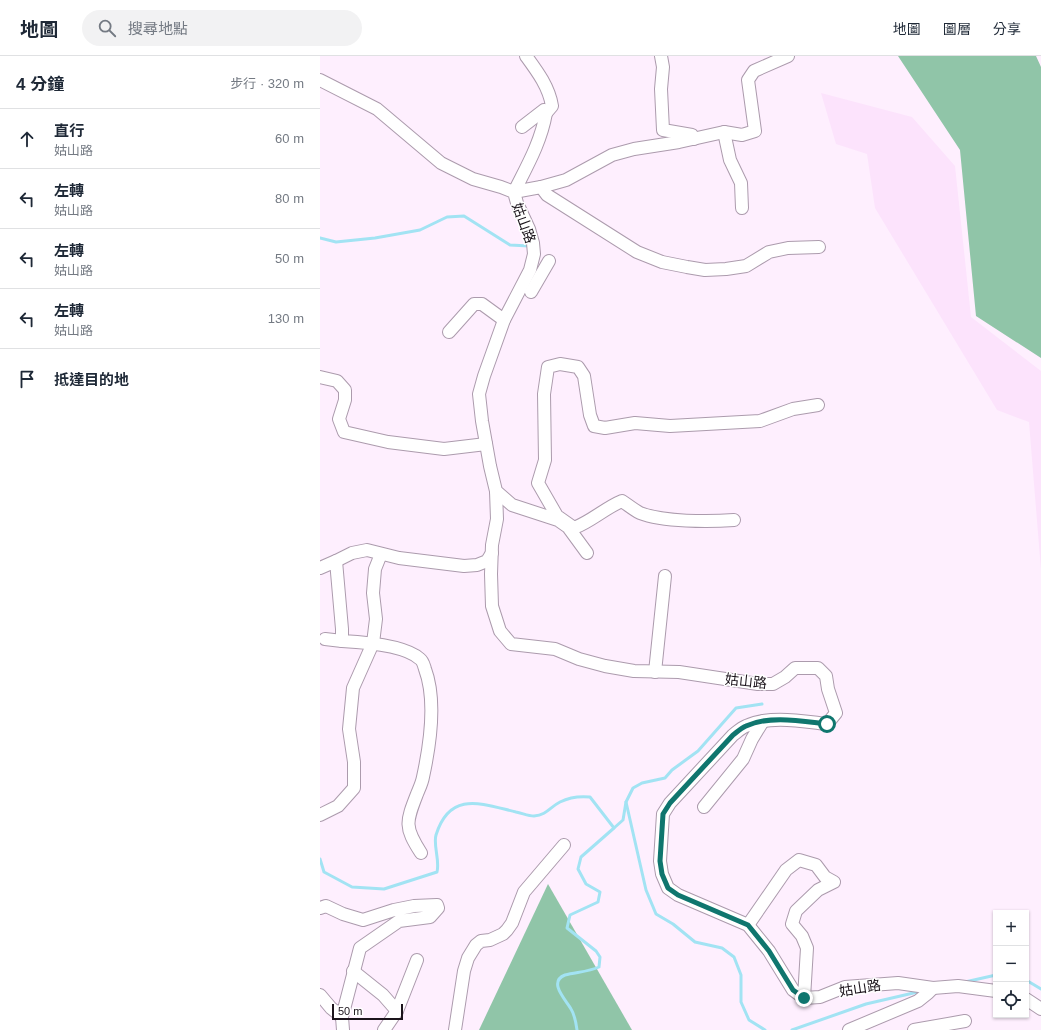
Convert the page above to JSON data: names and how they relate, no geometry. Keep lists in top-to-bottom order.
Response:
{
  "streets": {
    "street": ["姑山路"]
  },
  "scale_bar": "50 m",
  "page": {
    "header": "地圖",
    "search": "搜尋地點",
    "nav": ["地圖", "圖層", "分享"],
    "heading": ["4 分鐘", "步行 · 320 m"],
    "list": [
      ["直行", "姑山路", "60 m"],
      ["左轉", "姑山路", "80 m"],
      ["左轉", "姑山路", "50 m"],
      ["左轉", "姑山路", "130 m"],
      "抵達目的地"
    ],
    "map_buttons": ["+", "−"],
    "scale": "50 m"
  }
}
